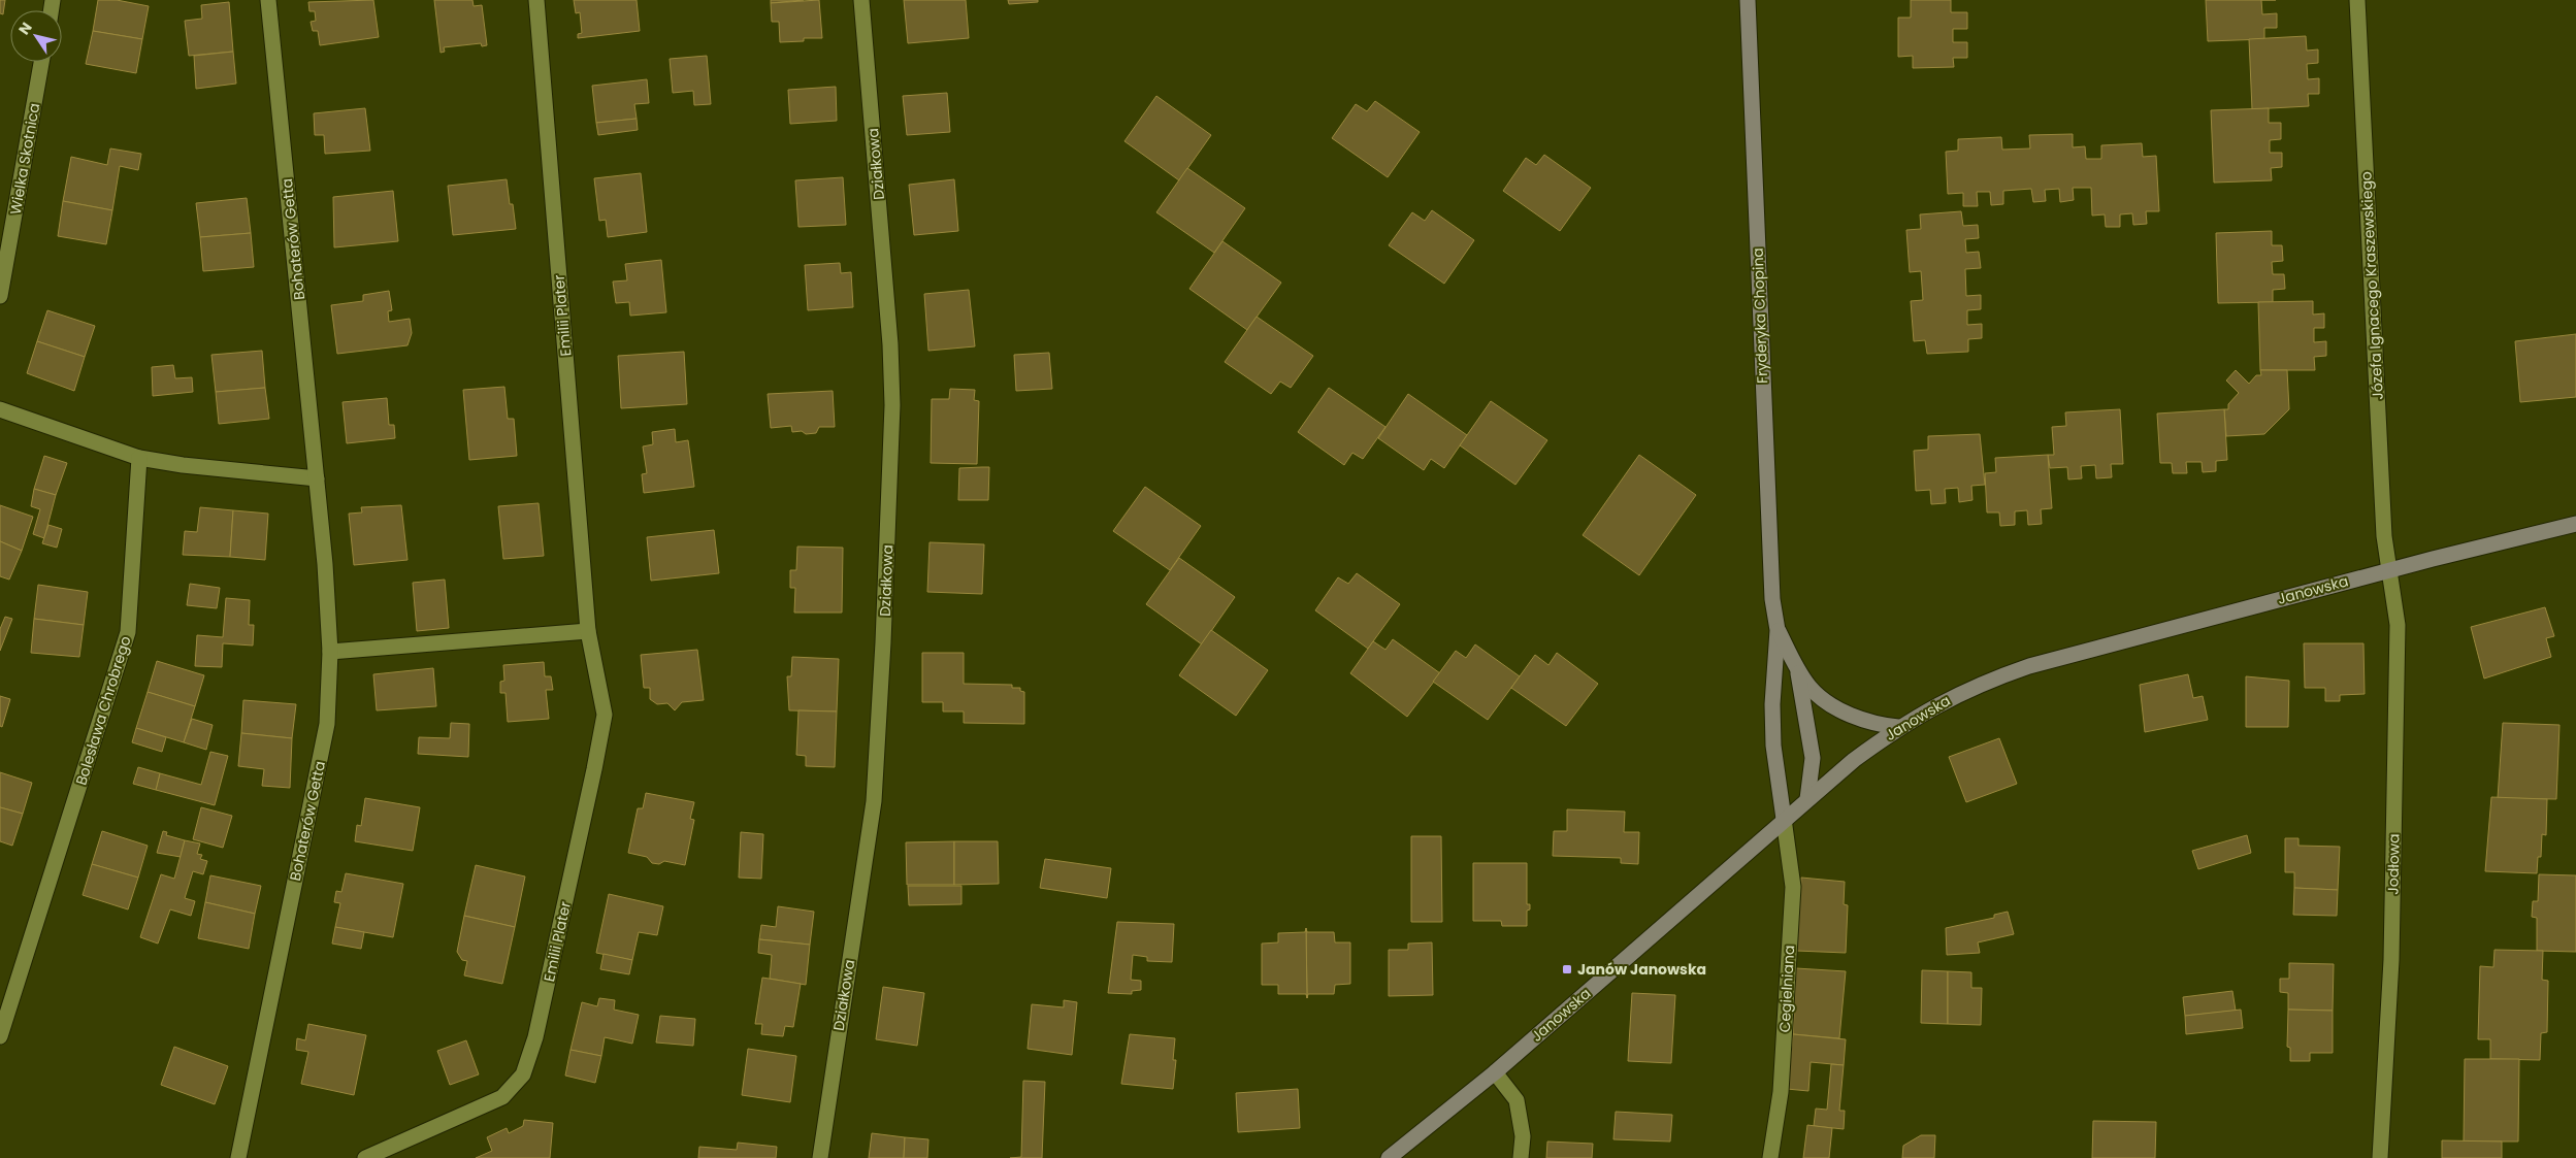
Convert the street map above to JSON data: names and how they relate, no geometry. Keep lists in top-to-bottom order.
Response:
{
  "streets": {
    "street": [
      "Wielka Skotnica",
      "Działkowa",
      "Bohaterów Getta",
      "Józefa Ignacego Kraszewskiego",
      "Emilii Plater",
      "Fryderyka Chopina",
      "Janowska",
      "Bolesława Chrobrego",
      "Jodłowa",
      "Cegielniana"
    ]
  },
  "crossings": [
    ["Józefa Ignacego Kraszewskiego", "Janowska"],
    ["Józefa Ignacego Kraszewskiego", "Jodłowa"],
    ["Fryderyka Chopina", "Janowska"],
    ["Fryderyka Chopina", "Cegielniana"],
    ["Janowska", "Jodłowa"],
    ["Janowska", "Cegielniana"]
  ],
  "places": {
    "transit": ["Janów Janowska"]
  },
  "north": "top left"
}
